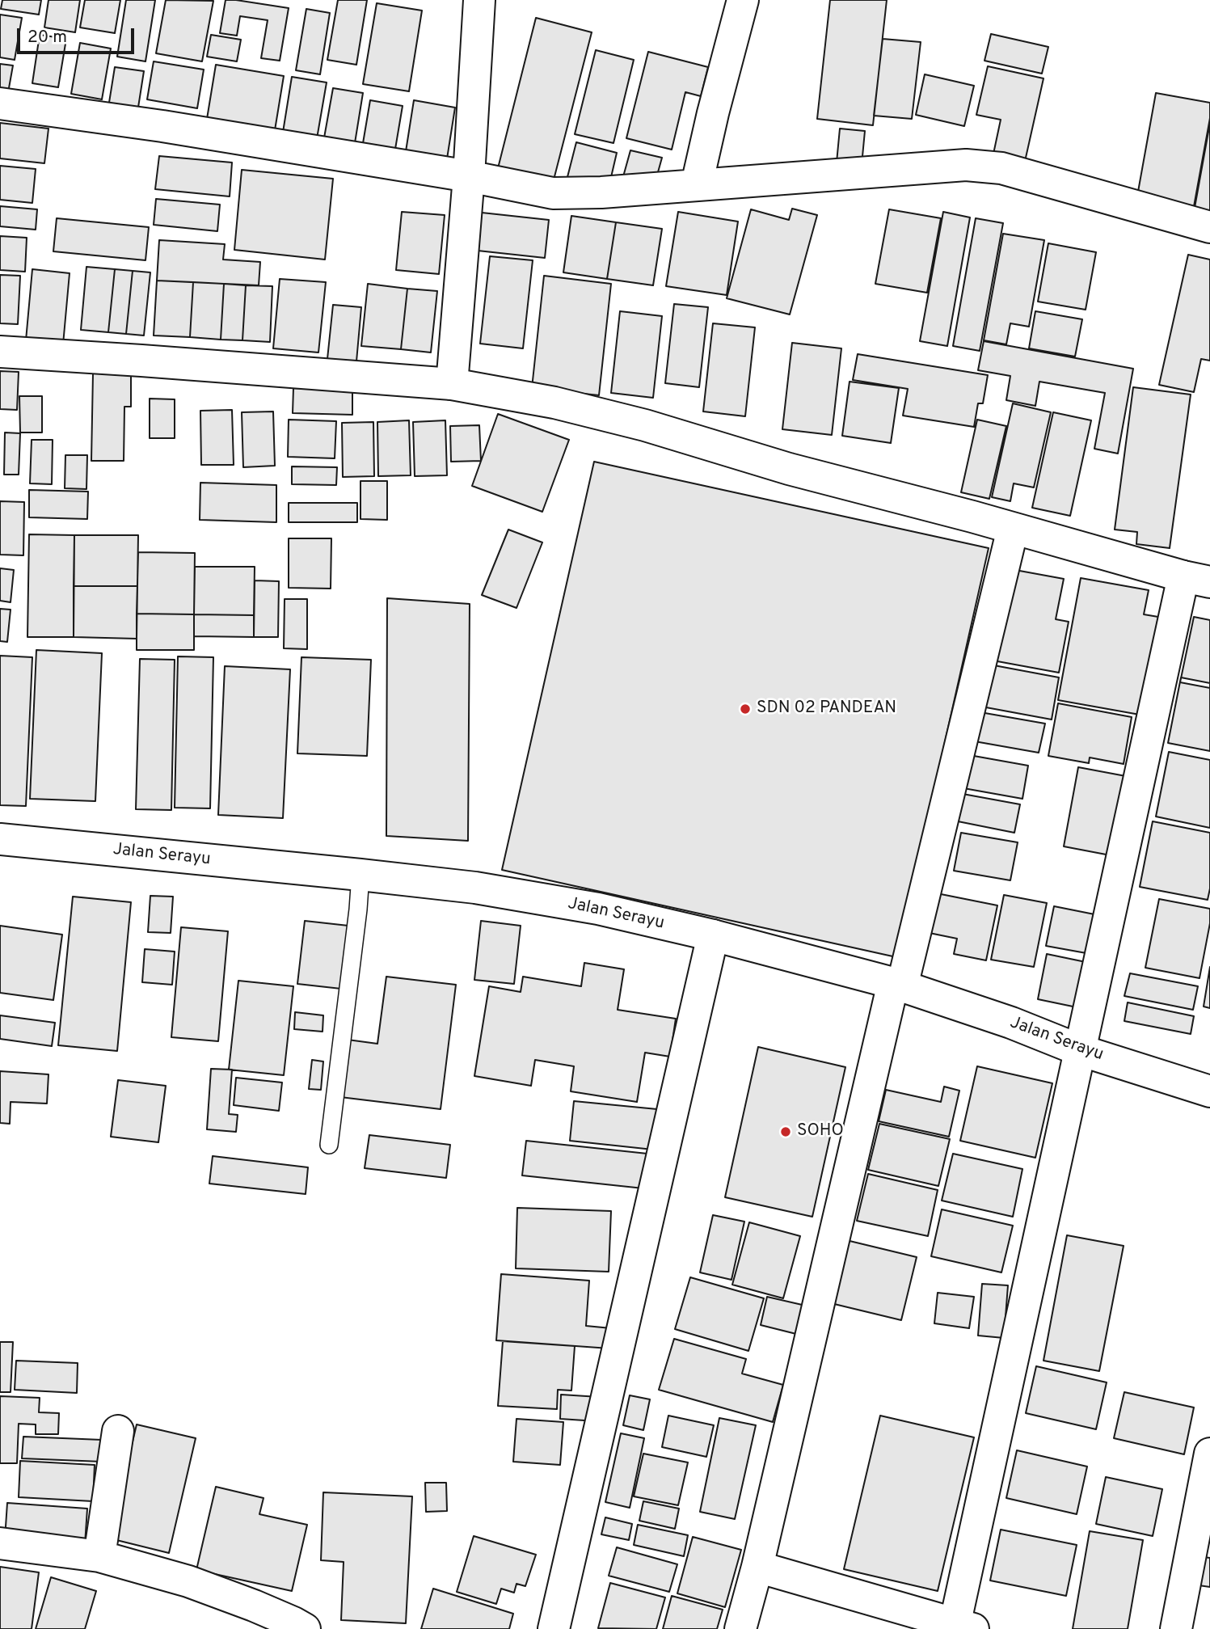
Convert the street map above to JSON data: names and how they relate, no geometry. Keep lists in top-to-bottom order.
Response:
{
  "streets": {
    "street": ["Jalan Serayu"]
  },
  "places": ["SDN 02 PANDEAN", "SOHO"],
  "scale_bar": "20 m"
}
